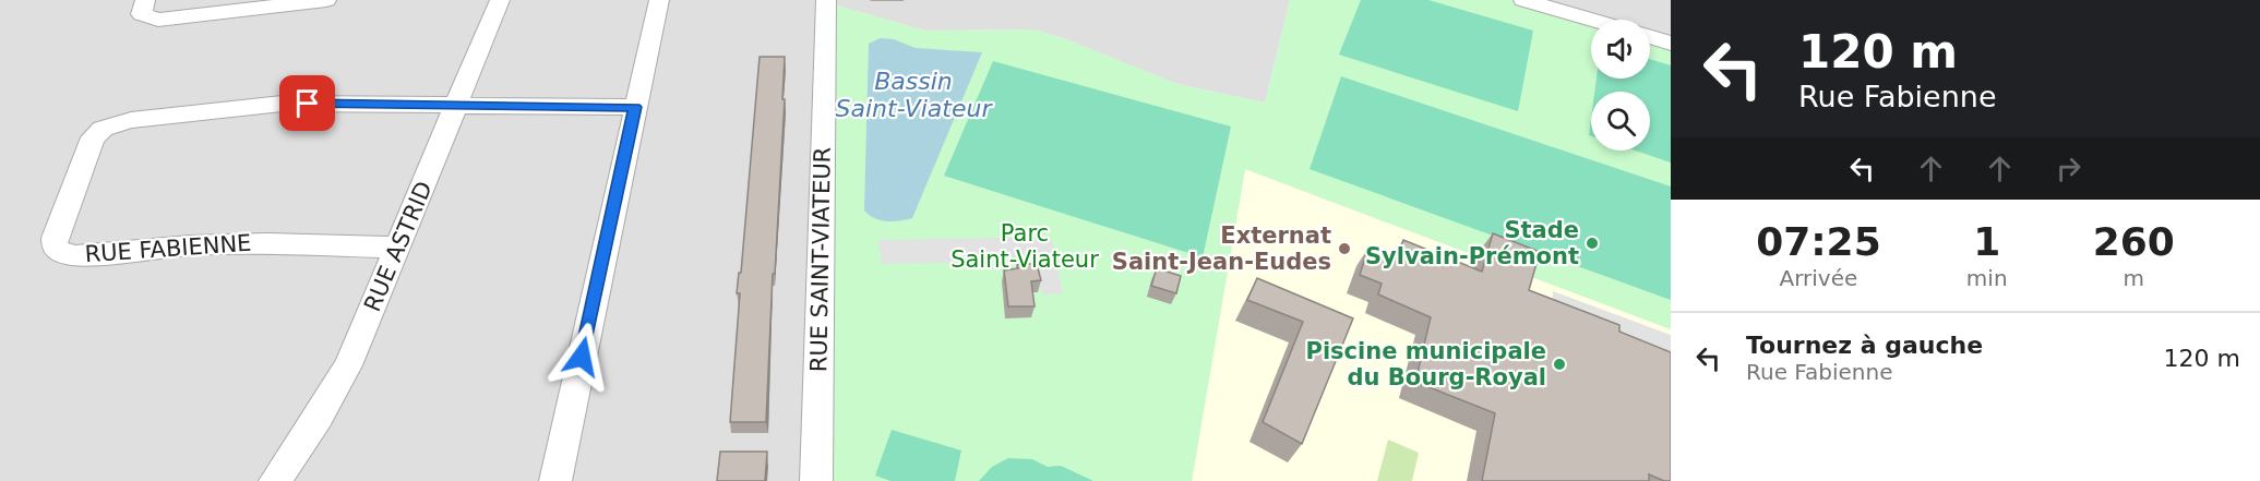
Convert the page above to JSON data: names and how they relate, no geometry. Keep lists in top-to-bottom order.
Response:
{
  "streets": {
    "street": ["RUE ASTRID", "RUE FABIENNE", "RUE SAINT-VIATEUR"]
  },
  "crossings": [
    ["RUE ASTRID", "RUE FABIENNE"]
  ],
  "water": ["Bassin Saint-Viateur"],
  "parks": ["Parc Saint-Viateur"],
  "places": ["Stade Sylvain-Prémont", "Externat Saint-Jean-Eudes", "Piscine municipale du Bourg-Royal"],
  "page": {
    "turn": ["120 m", "Rue Fabienne"],
    "eta": [
      "07:25",
      "Arrivée",
      "1",
      "min",
      "260",
      "m"
    ],
    "list": [
      {
        "name": "Tournez à gauche",
        "note": "Rue Fabienne",
        "value": "120 m"
      }
    ]
  }
}
